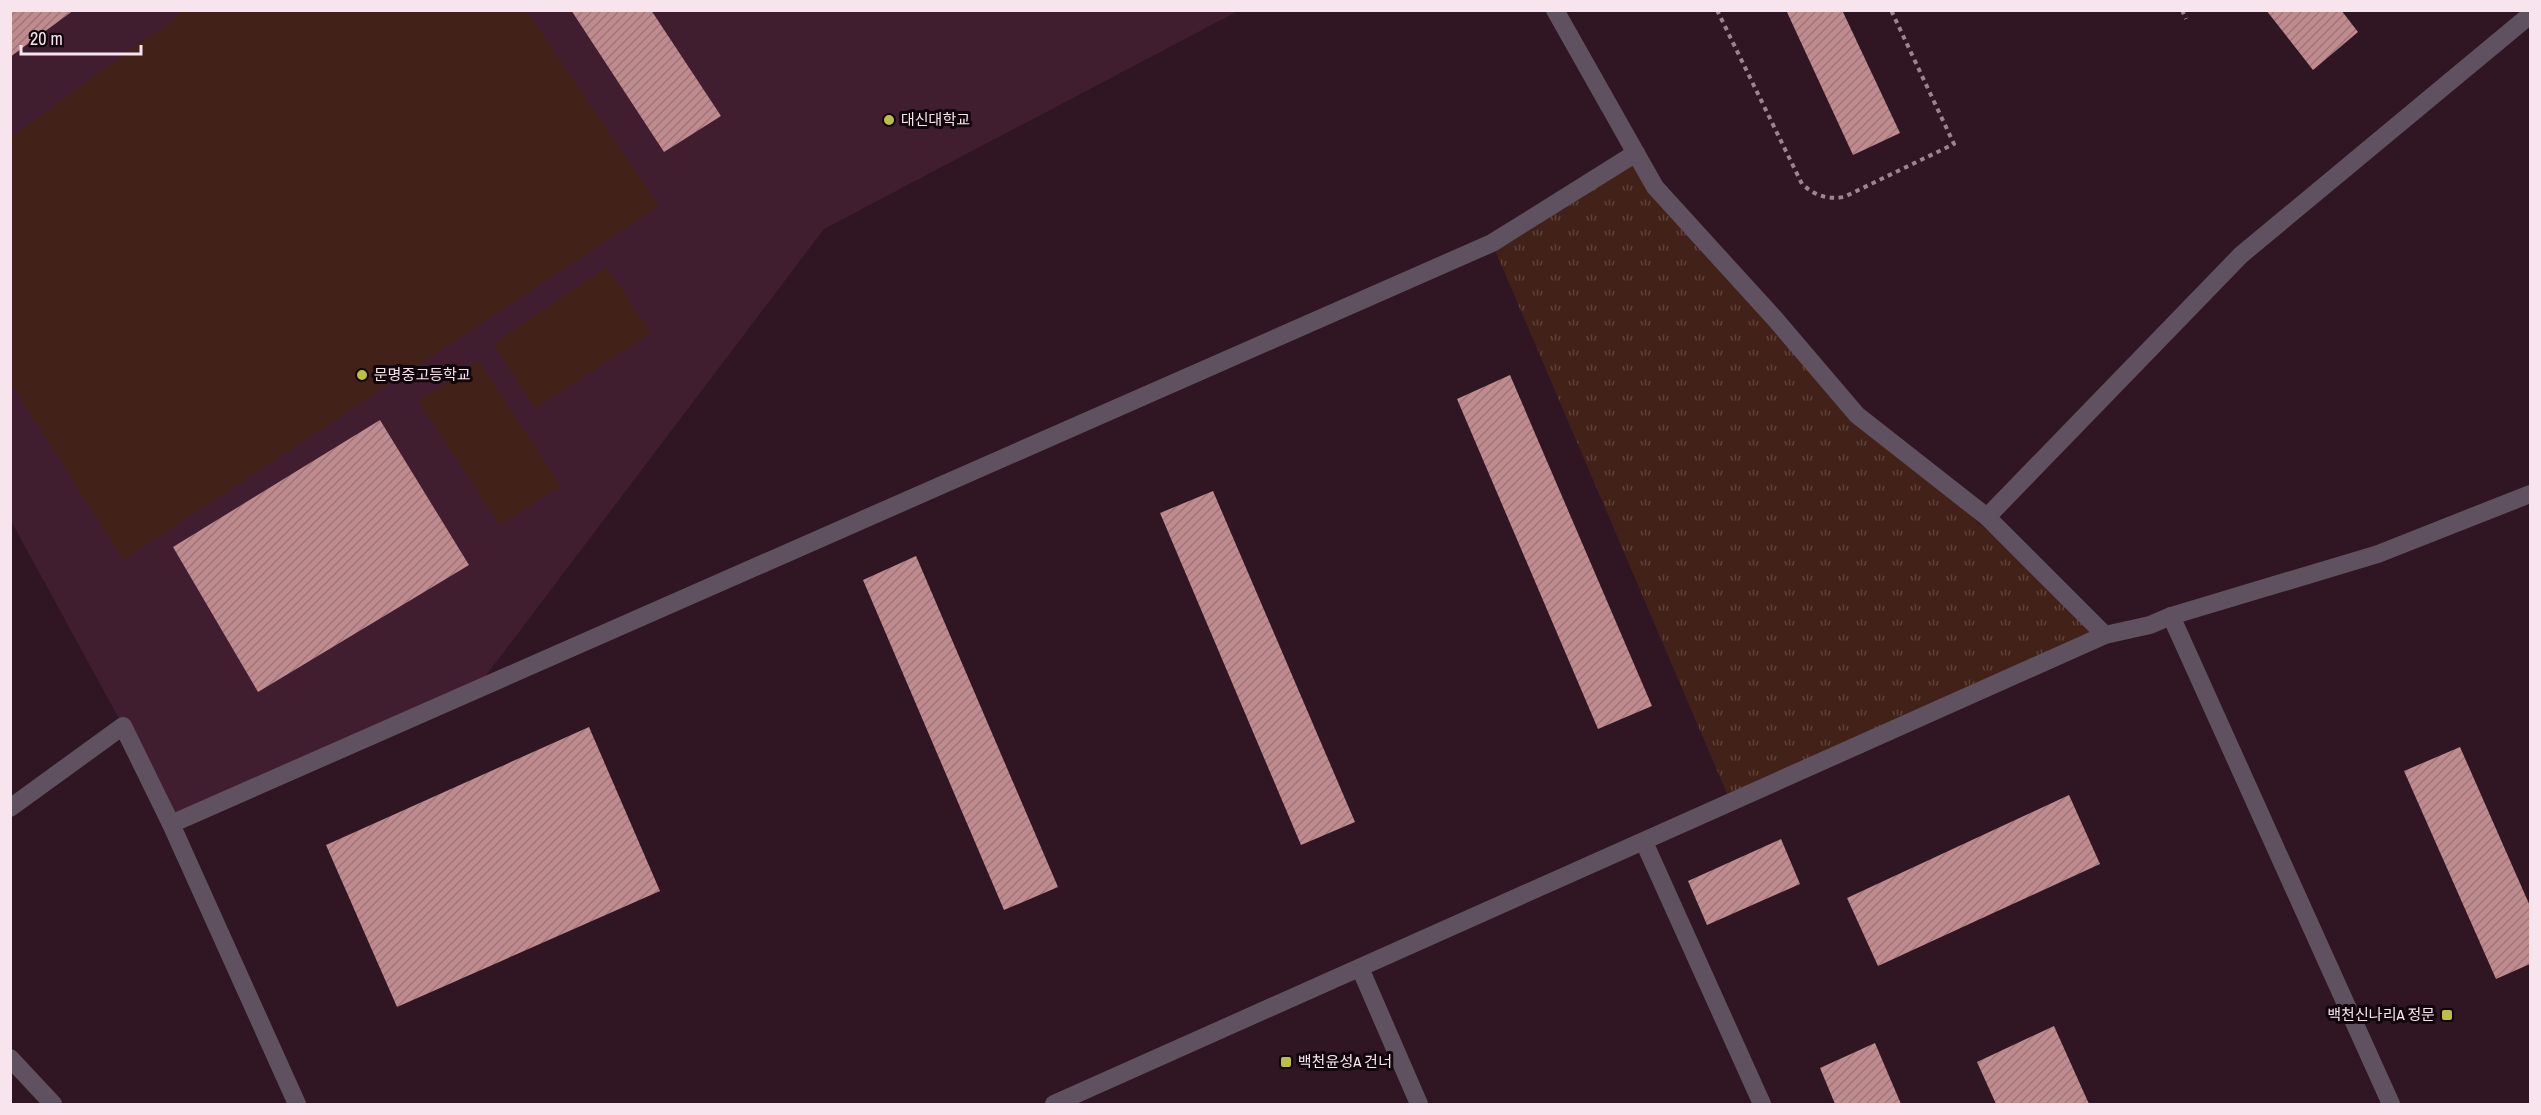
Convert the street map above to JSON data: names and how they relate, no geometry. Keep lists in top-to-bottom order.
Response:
{
  "places": {
    "other": ["대신대학교", "문명중고등학교"],
    "transit": ["백천신나리A 정문", "백천윤성A 건너"]
  },
  "scale_bar": "20 m"
}
